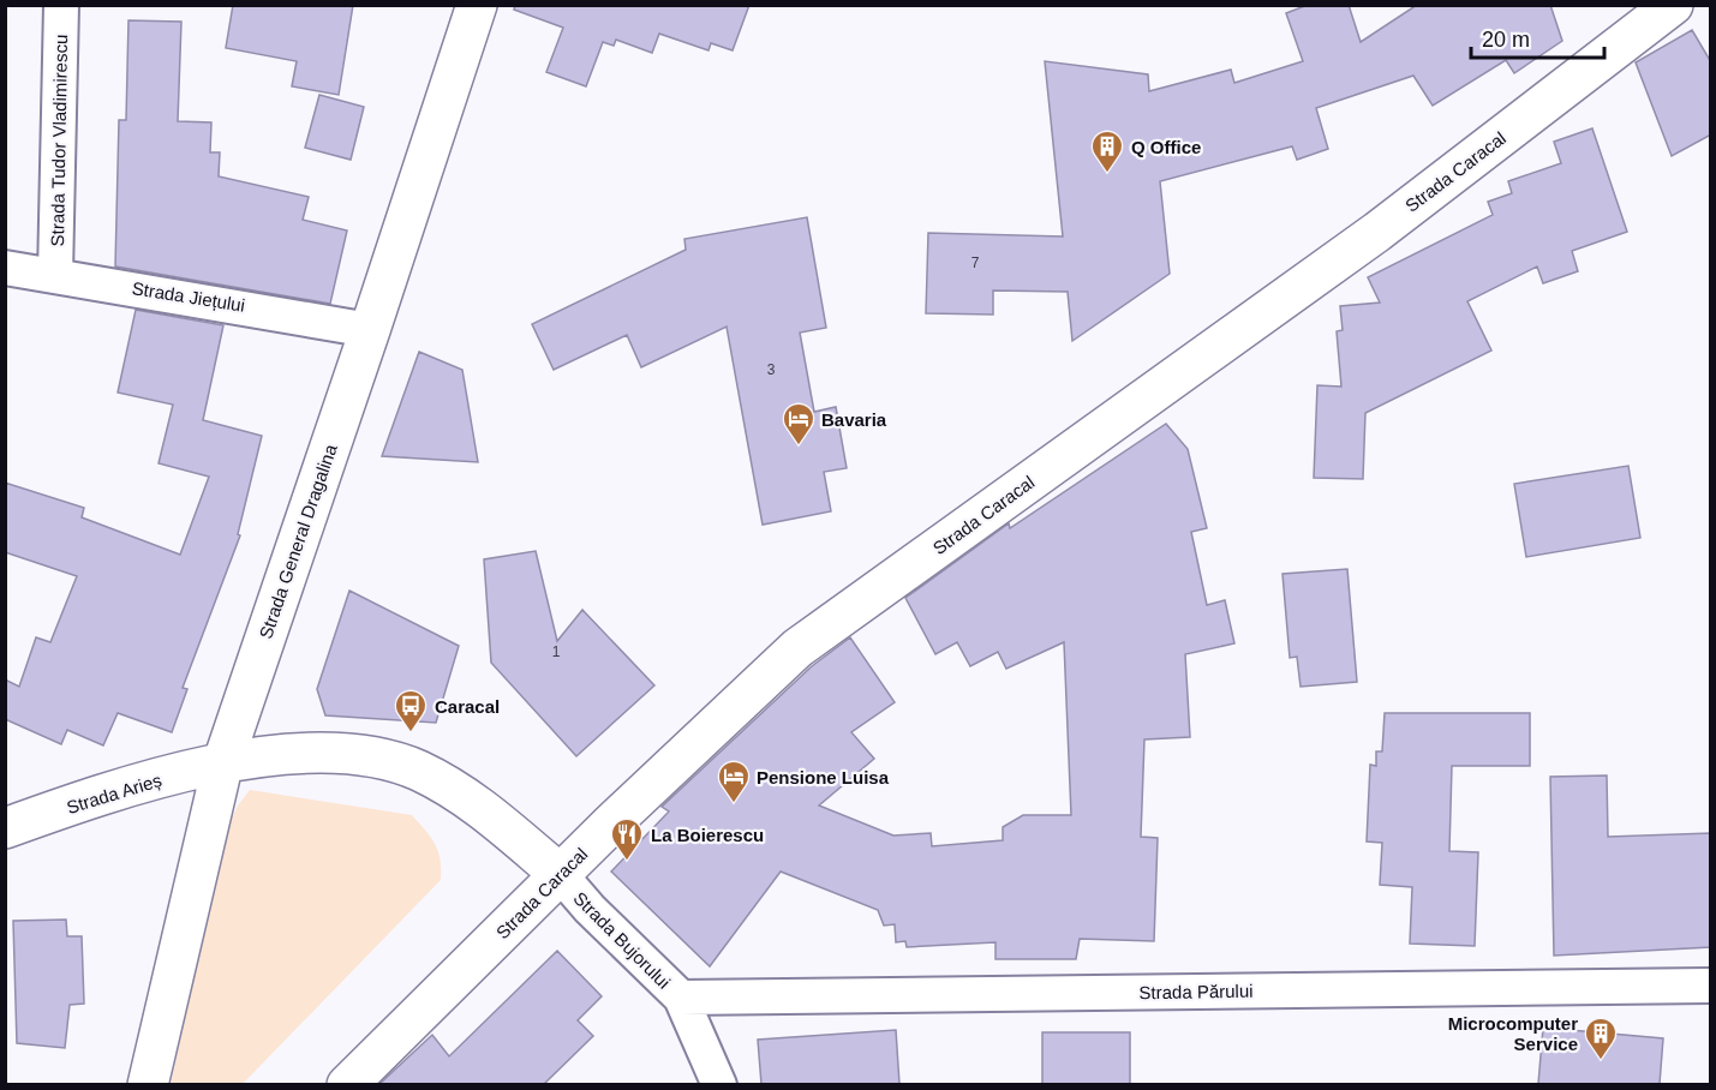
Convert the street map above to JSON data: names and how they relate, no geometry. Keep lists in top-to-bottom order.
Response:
{
  "streets": {
    "main road": ["Strada Caracal", "Strada General Dragalina", "Strada Arieș"],
    "street": [
      "Strada Tudor Vladimirescu",
      "Strada Jiețului",
      "Strada Bujorului",
      "Strada Părului"
    ]
  },
  "crossings": [
    ["Strada Tudor Vladimirescu", "Strada Jiețului"],
    ["Strada Caracal", "Strada Arieș"],
    ["Strada Caracal", "Strada Bujorului"],
    ["Strada Jiețului", "Strada General Dragalina"],
    ["Strada General Dragalina", "Strada Arieș"],
    ["Strada Arieș", "Strada Bujorului"],
    ["Strada Bujorului", "Strada Părului"]
  ],
  "places": {
    "building": ["Q Office", "Microcomputer Service"],
    "hotel": ["Bavaria", "Pensione Luisa"],
    "bus stop": ["Caracal"],
    "restaurant": ["La Boierescu"]
  },
  "house_numbers": ["7", "3", "1"],
  "scale_bar": "20 m"
}
